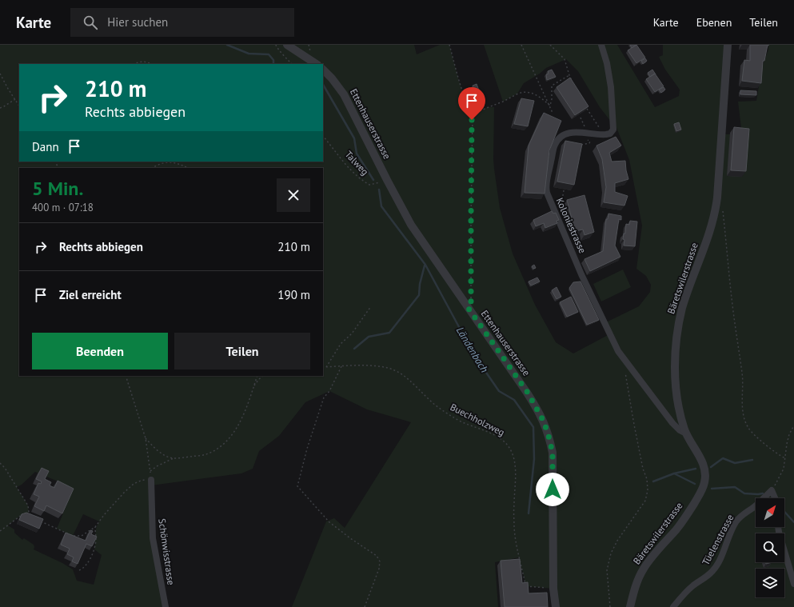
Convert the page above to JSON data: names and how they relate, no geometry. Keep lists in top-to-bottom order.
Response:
{
  "streets": {
    "street": [
      "Ettenhauserstrasse",
      "Koloniestrasse",
      "Bäretswilerstrasse",
      "Tüelenstrasse",
      "Schönwisstrasse"
    ],
    "path": ["Talweg", "Buechholzweg"]
  },
  "crossings": [
    ["Ettenhauserstrasse", "Talweg"],
    ["Ettenhauserstrasse", "Buechholzweg"],
    ["Koloniestrasse", "Bäretswilerstrasse"]
  ],
  "water": ["Ländenbach"],
  "north": "top right",
  "page": {
    "header": "Karte",
    "search": "Hier suchen",
    "nav": ["Karte", "Ebenen", "Teilen"],
    "turn": ["210 m", "Rechts abbiegen"],
    "then": "Dann",
    "heading": ["5 Min.", "400 m · 07:18"],
    "list": [
      {
        "name": "Rechts abbiegen",
        "value": "210 m"
      },
      {
        "name": "Ziel erreicht",
        "value": "190 m"
      }
    ],
    "buttons": ["Beenden", "Teilen"]
  }
}
